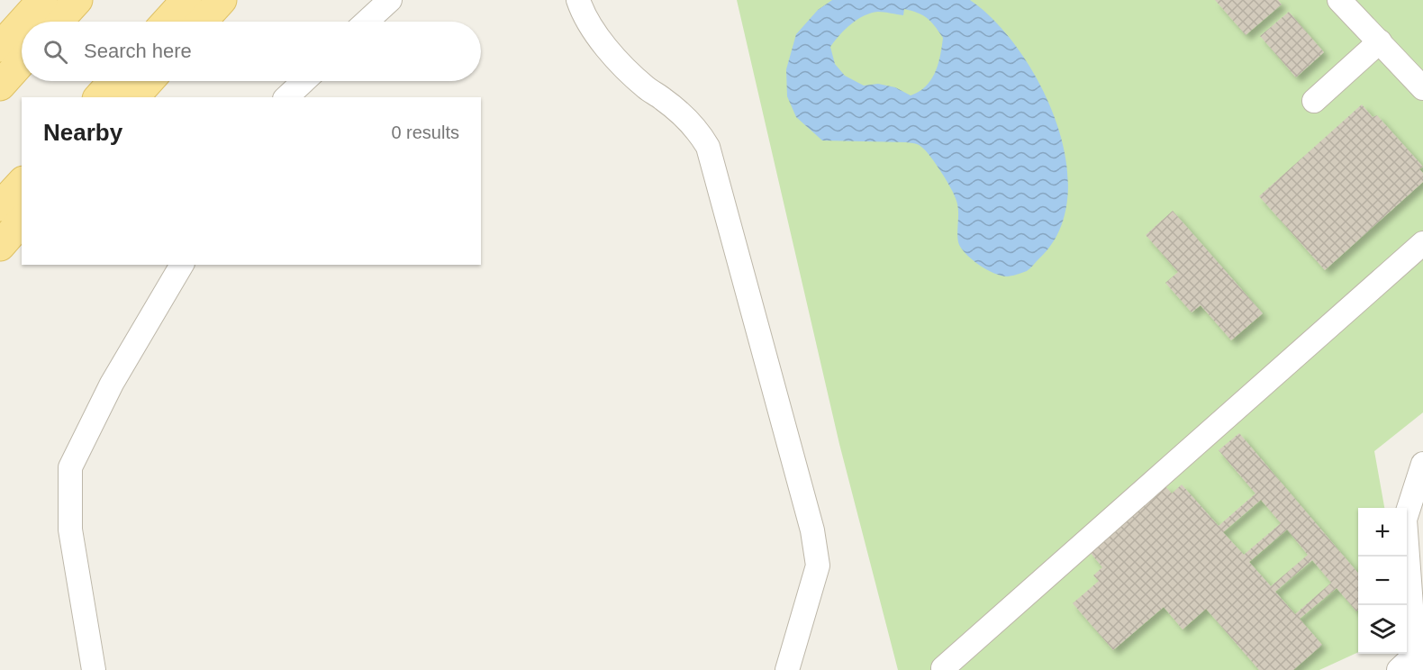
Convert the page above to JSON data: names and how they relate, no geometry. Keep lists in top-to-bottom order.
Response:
{
  "page": {
    "search": "Search here",
    "heading": ["Nearby", "0 results"],
    "map_buttons": ["+", "−"]
  }
}
